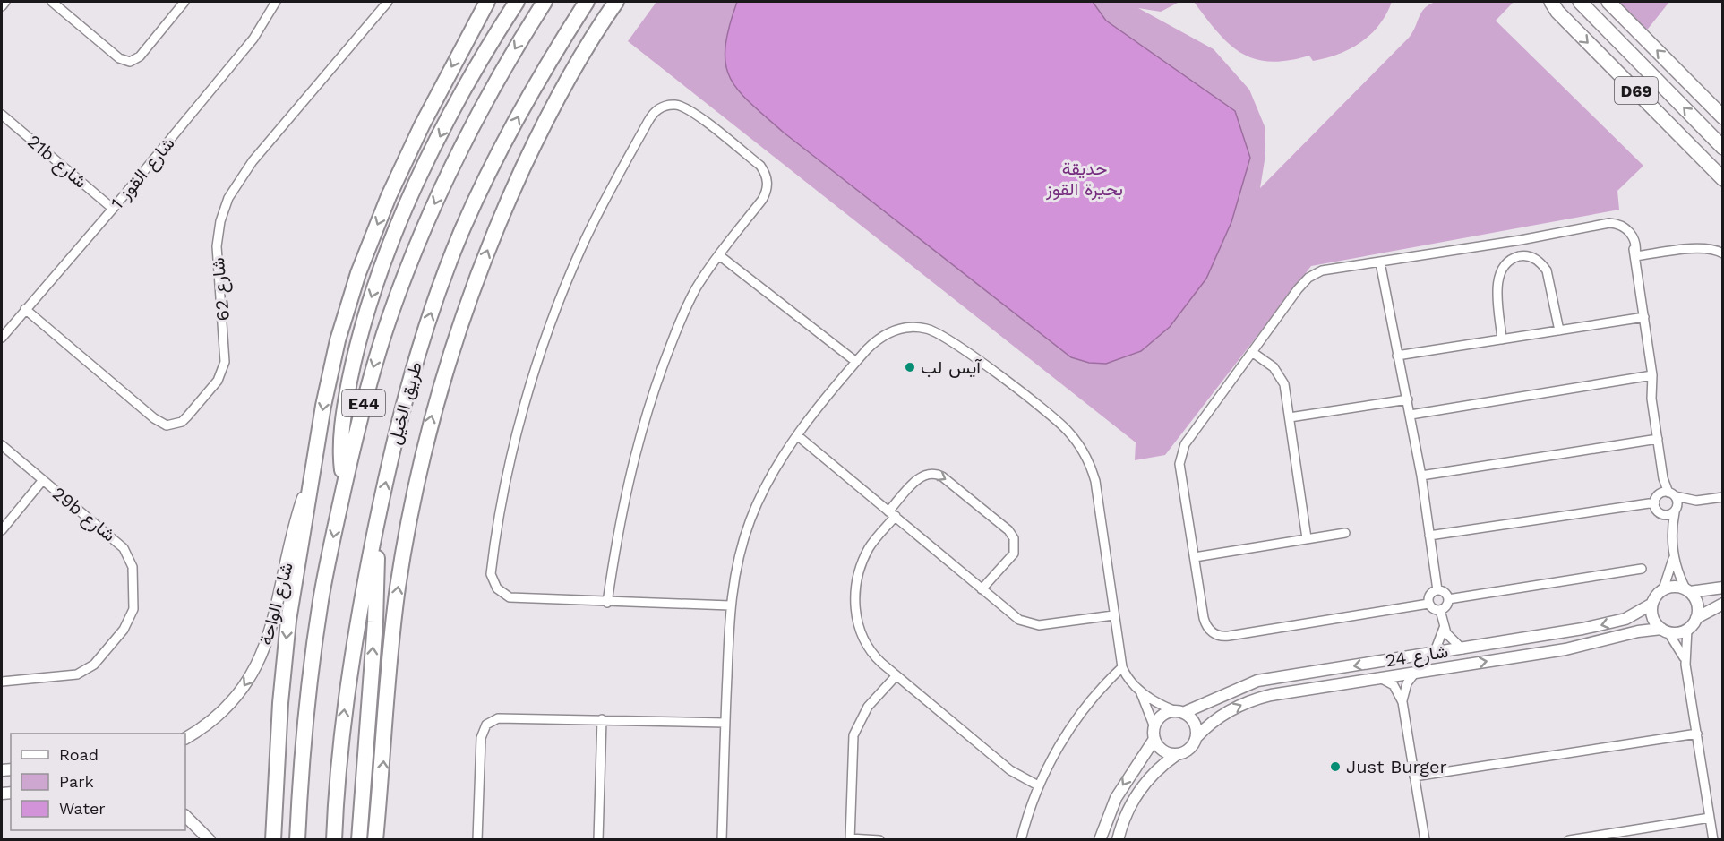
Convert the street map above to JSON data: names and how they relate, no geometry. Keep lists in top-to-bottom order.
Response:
{
  "streets": {
    "highway": ["E44", "طريق الخيل"],
    "main road": ["D69"],
    "street": [
      "21b شارع",
      "شارع القوز 1",
      "شارع 62",
      "29b شارع",
      "شارع الواحة",
      "شارع 24"
    ]
  },
  "crossings": [
    ["21b شارع", "شارع القوز 1"],
    ["شارع القوز 1", "شارع 62"]
  ],
  "one_way": ["شارع الواحة"],
  "parks": ["حديقة بحيرة القوز"],
  "places": ["آيس لب", "Just Burger"],
  "legend": ["Road", "Park", "Water"]
}
